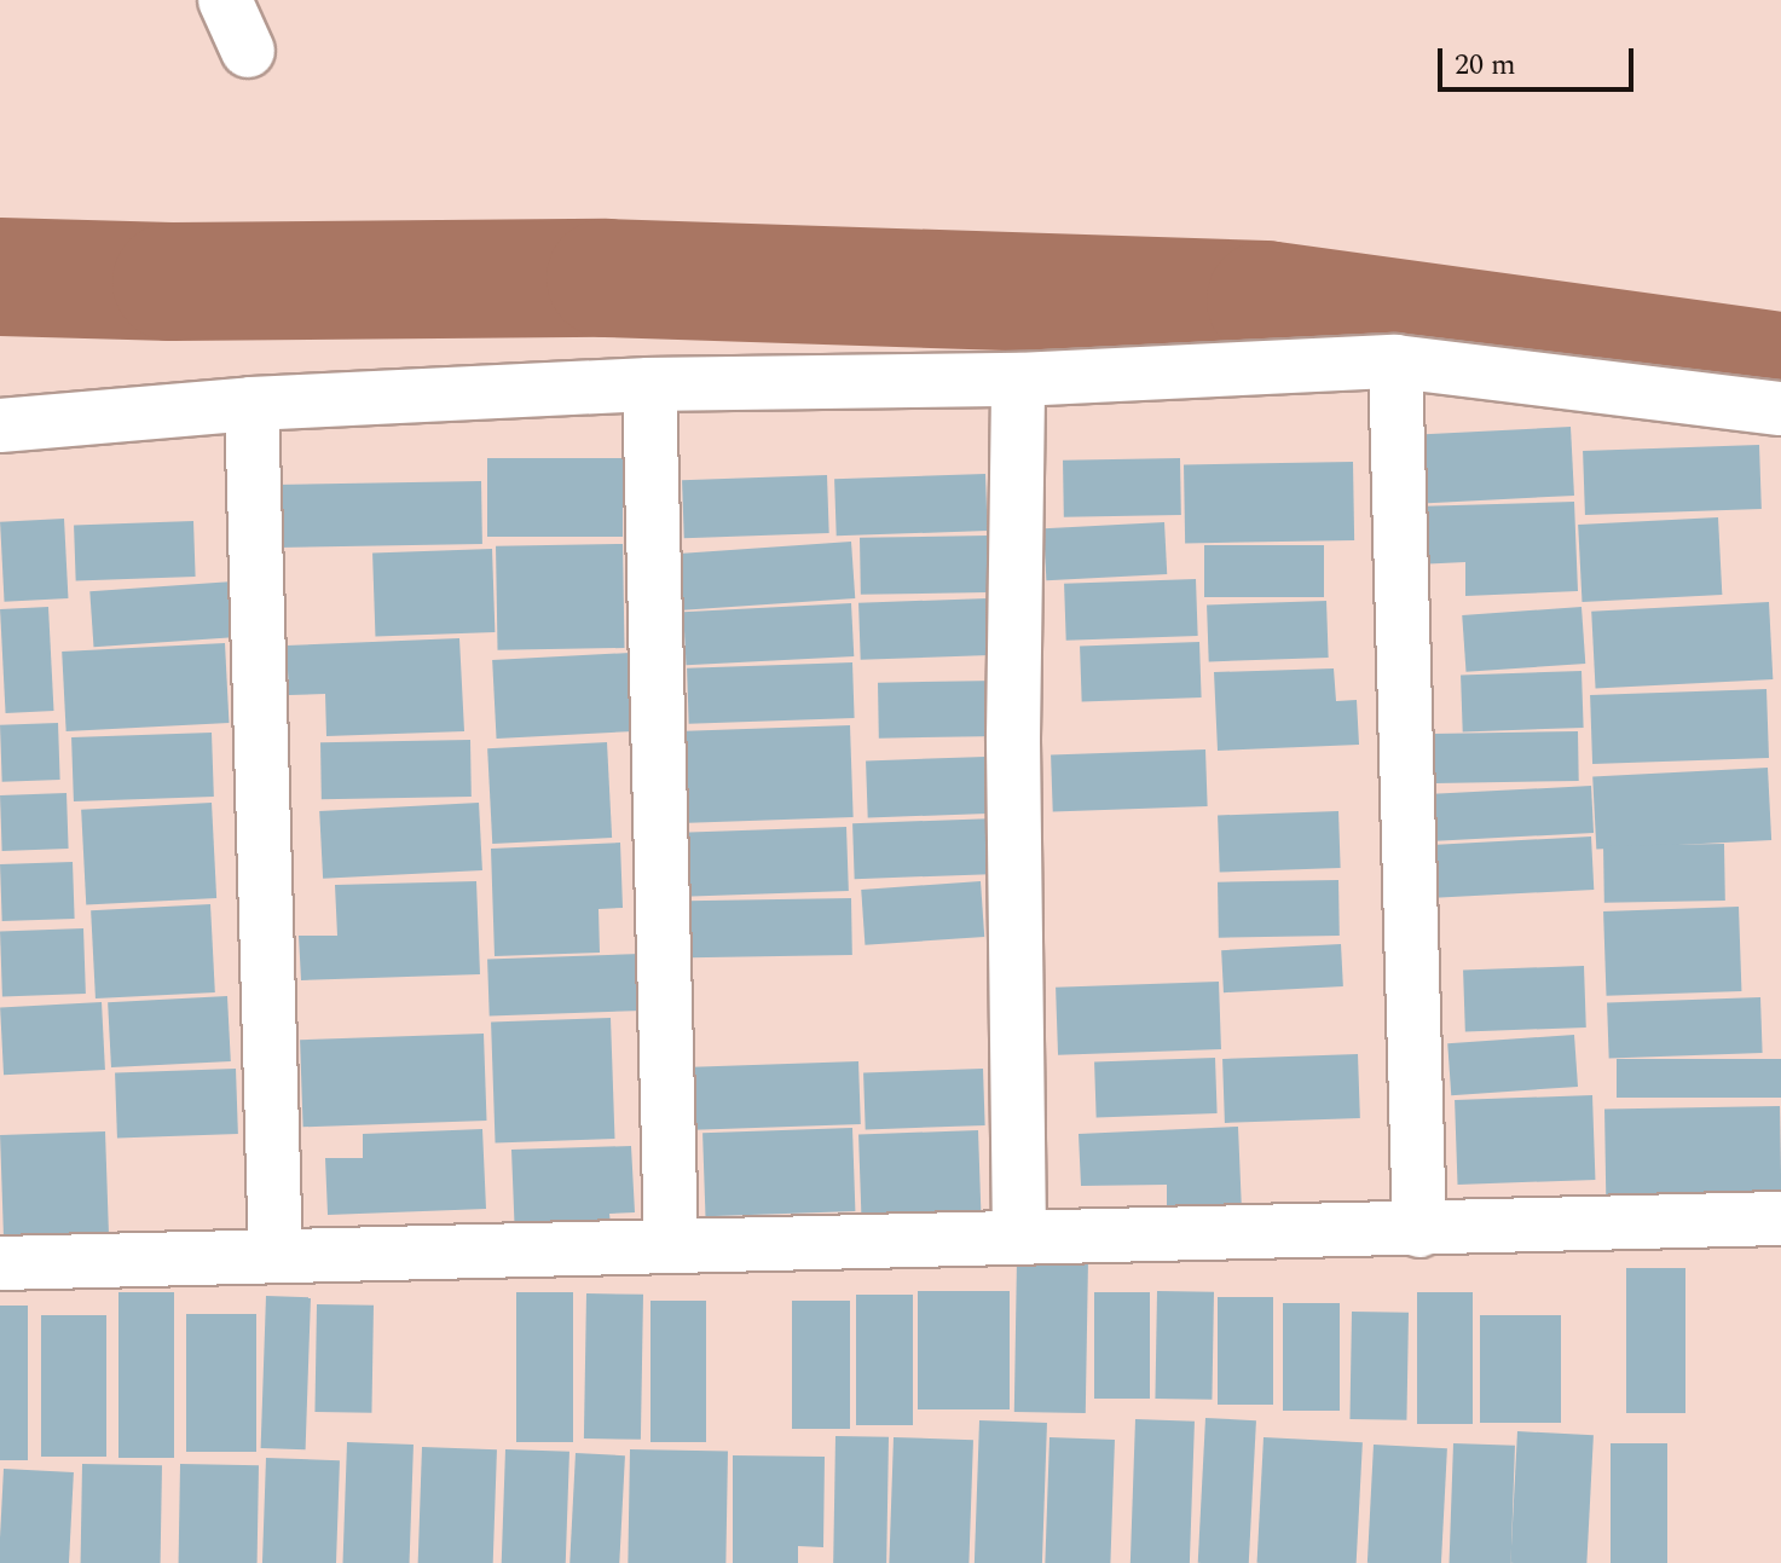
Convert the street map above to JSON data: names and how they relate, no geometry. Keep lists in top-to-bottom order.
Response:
{
  "scale_bar": "20 m"
}
